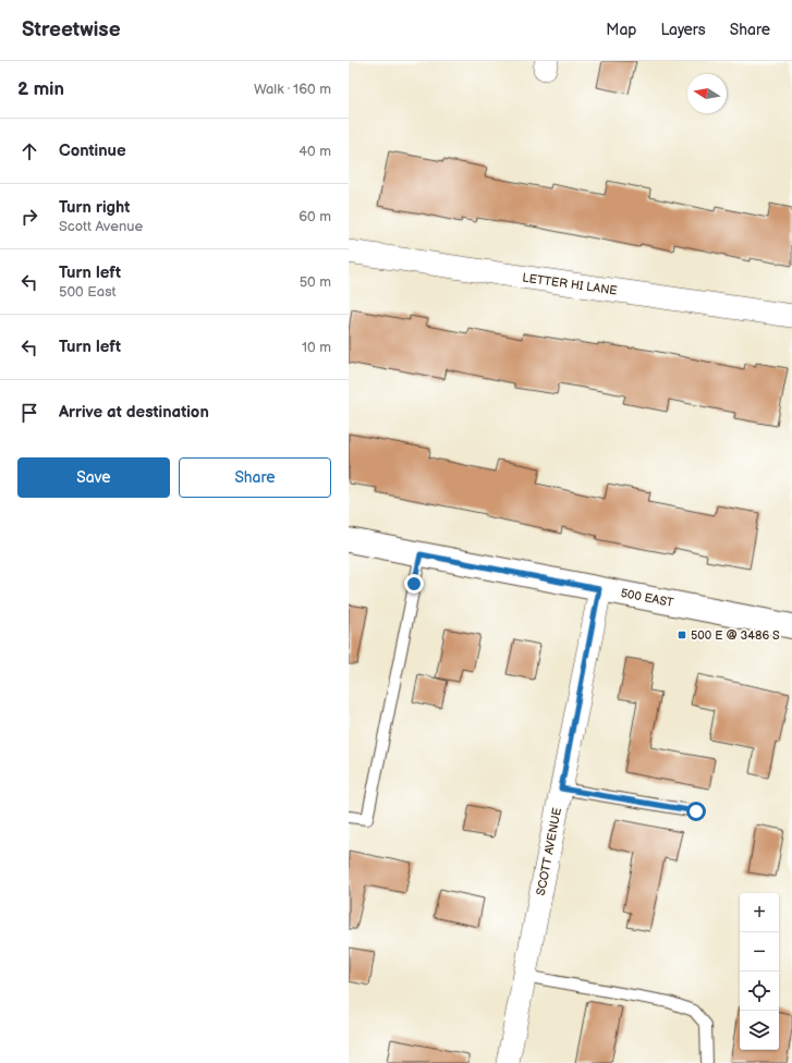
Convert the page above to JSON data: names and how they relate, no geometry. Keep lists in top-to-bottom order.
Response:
{
  "streets": {
    "street": ["LETTER HI LANE", "500 EAST", "SCOTT AVENUE"]
  },
  "crossings": [
    ["500 EAST", "SCOTT AVENUE"]
  ],
  "places": {
    "transit": ["500 E @ 3486 S"]
  },
  "north": "left",
  "page": {
    "header": "Streetwise",
    "nav": ["Map", "Layers", "Share"],
    "heading": ["2 min", "Walk · 160 m"],
    "list": [
      ["Continue", "40 m"],
      ["Turn right", "Scott Avenue", "60 m"],
      ["Turn left", "500 East", "50 m"],
      ["Turn left", "10 m"],
      "Arrive at destination"
    ],
    "buttons": ["Save", "Share"],
    "map_buttons": ["+", "−"]
  }
}
